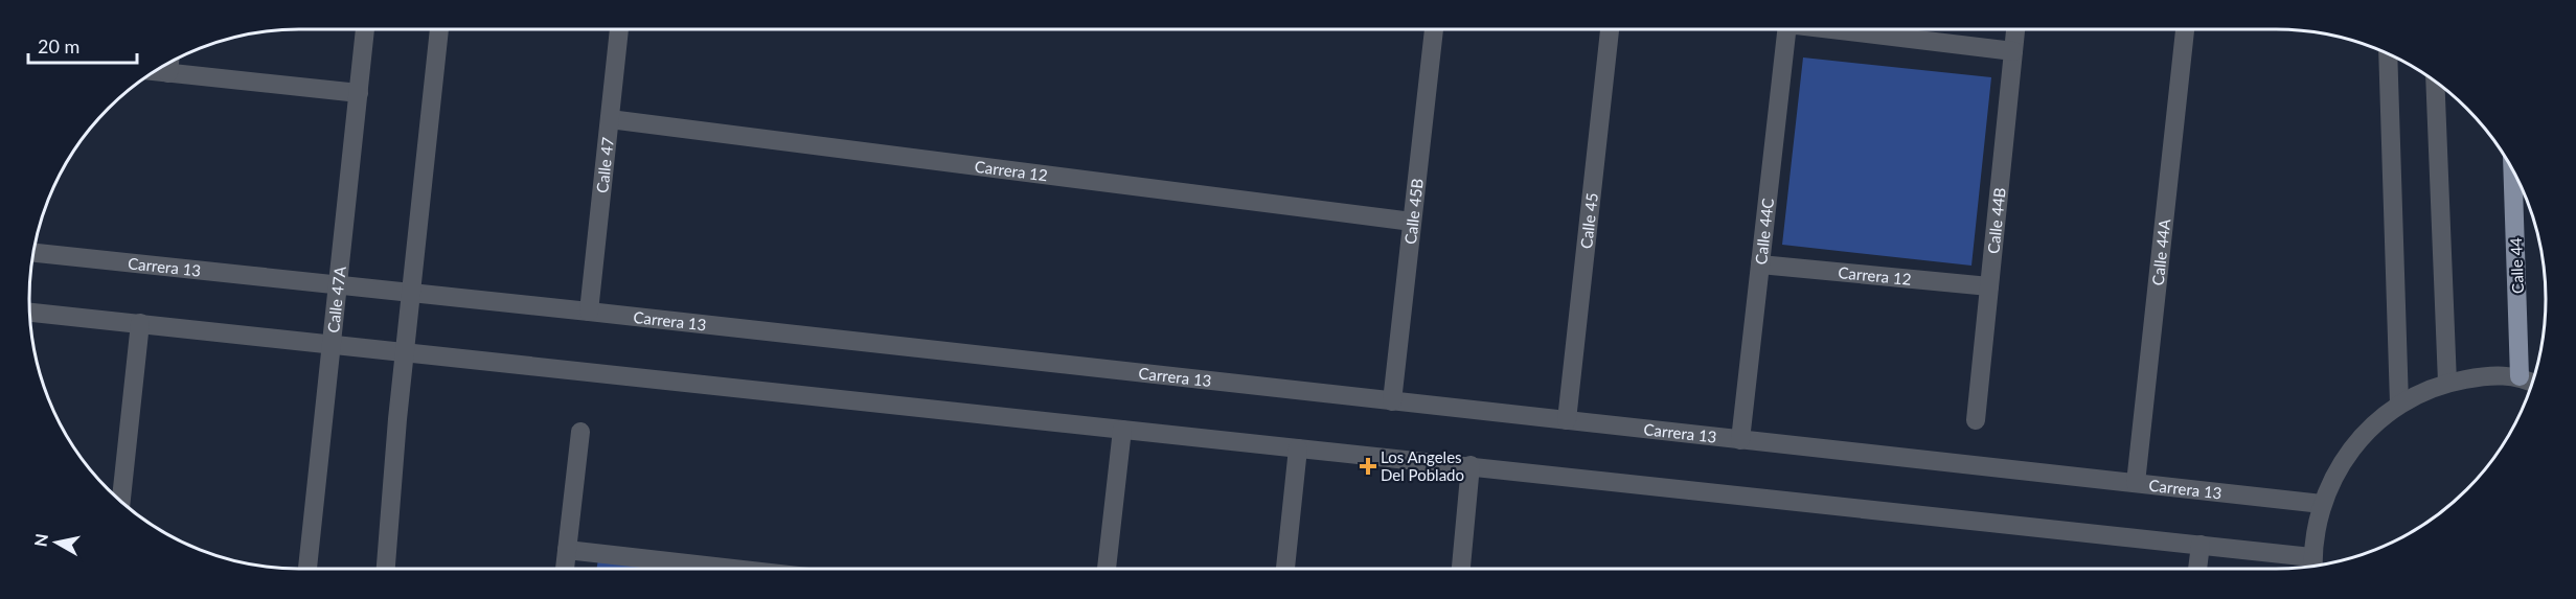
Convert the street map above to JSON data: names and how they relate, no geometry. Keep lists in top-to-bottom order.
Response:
{
  "streets": {
    "main road": ["Calle 44"],
    "street": [
      "Calle 47",
      "Carrera 12",
      "Calle 45B",
      "Calle 45",
      "Calle 44B",
      "Calle 44C",
      "Calle 44A",
      "Carrera 13",
      "Calle 47A"
    ]
  },
  "crossings": [
    ["Calle 47", "Carrera 12"],
    ["Calle 47", "Carrera 13"],
    ["Carrera 12", "Calle 45B"],
    ["Carrera 12", "Calle 44B"],
    ["Carrera 12", "Calle 44C"],
    ["Calle 45B", "Carrera 13"],
    ["Calle 45", "Carrera 13"],
    ["Calle 44B", "Calle 44C"],
    ["Calle 44C", "Carrera 13"],
    ["Calle 44A", "Carrera 13"],
    ["Carrera 13", "Calle 47A"]
  ],
  "places": {
    "health": ["Los Angeles Del Poblado"]
  },
  "scale_bar": "20 m",
  "north": "left"
}
